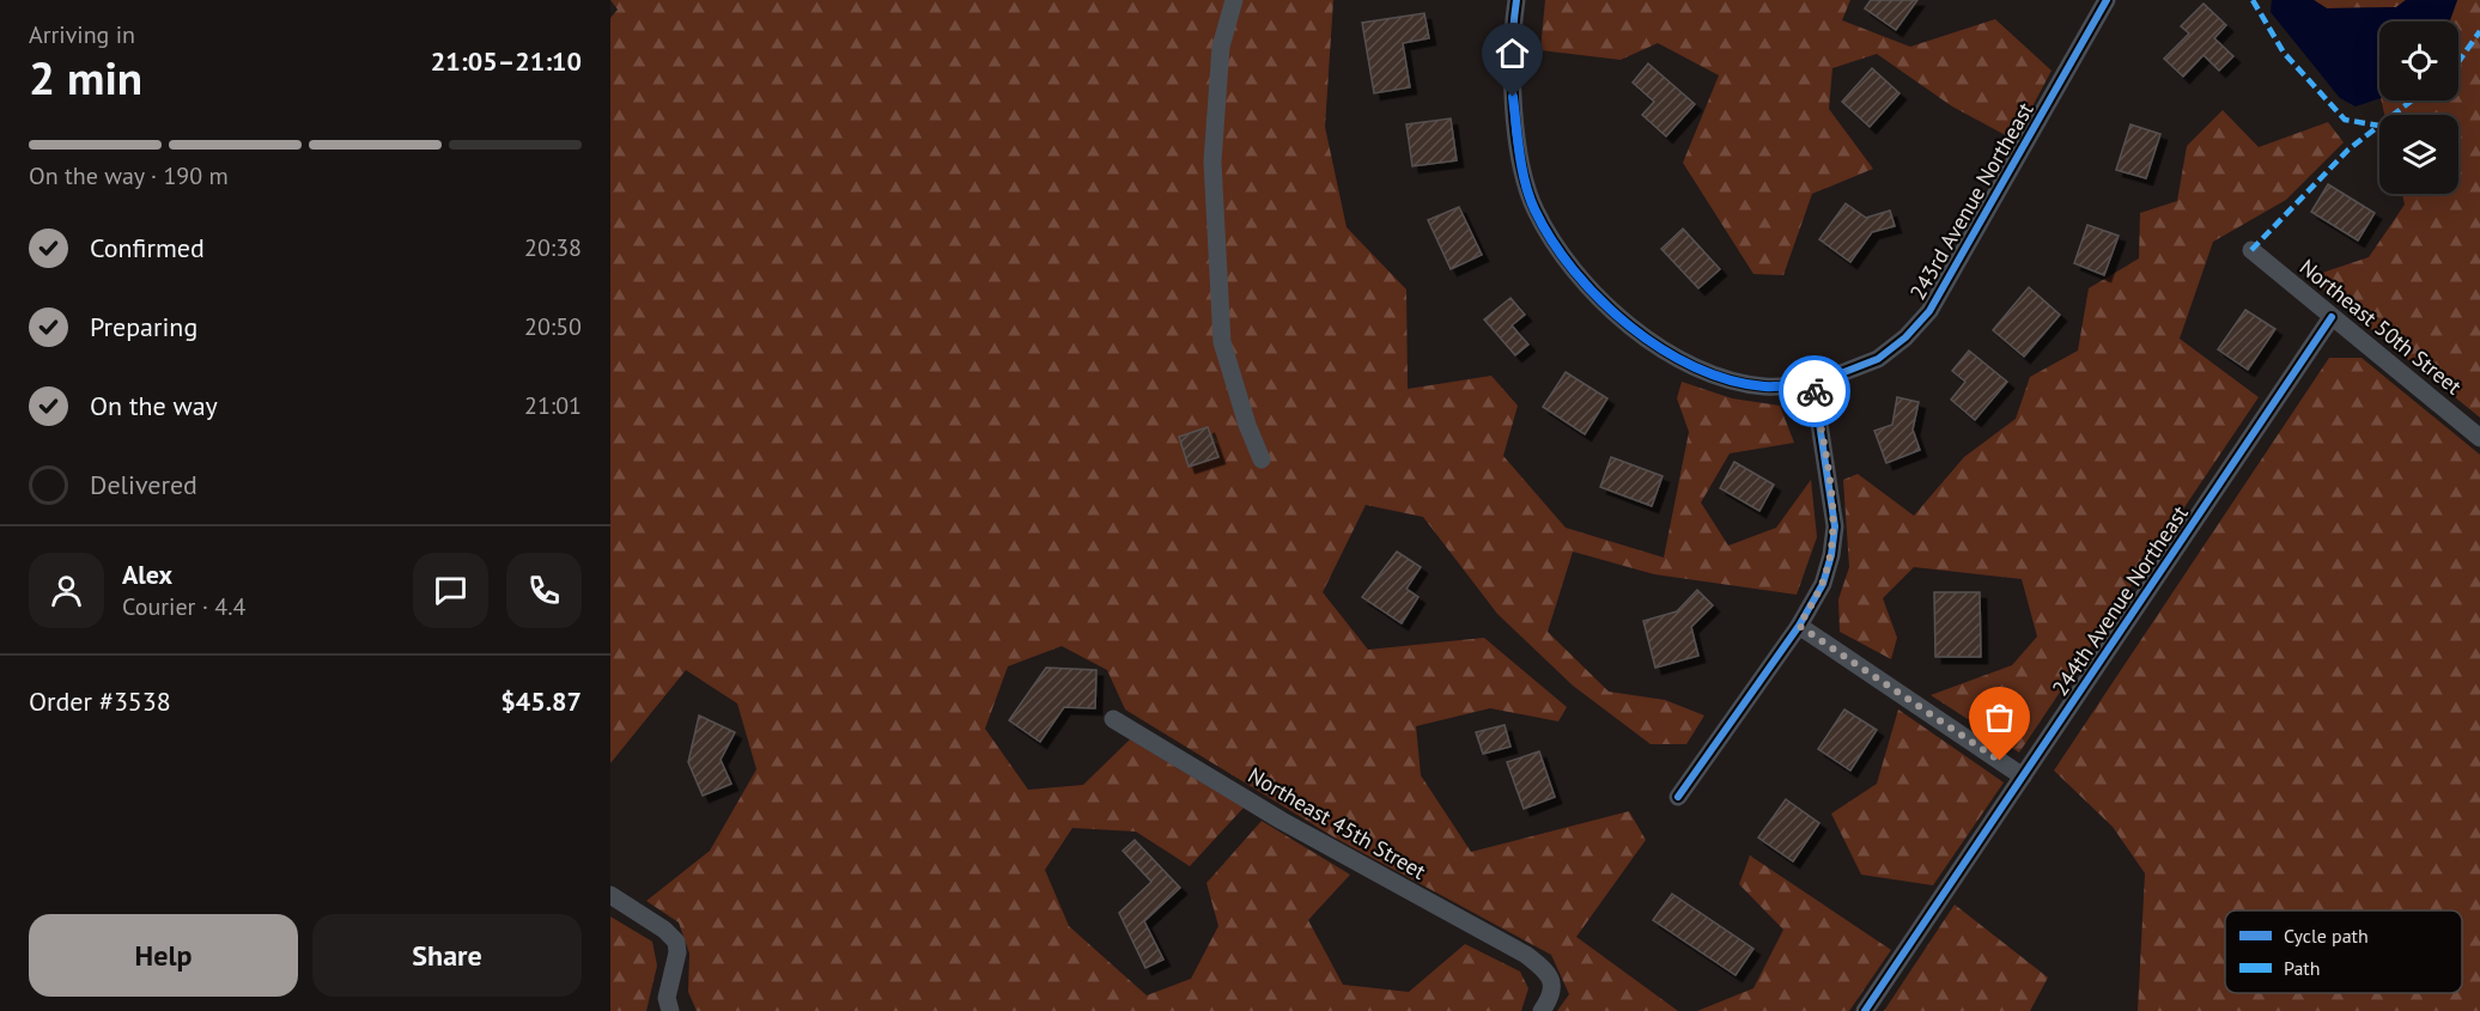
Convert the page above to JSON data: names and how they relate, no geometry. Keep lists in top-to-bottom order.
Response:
{
  "streets": {
    "street": [
      "243rd Avenue Northeast",
      "Northeast 50th Street",
      "244th Avenue Northeast",
      "Northeast 45th Street"
    ]
  },
  "crossings": [
    ["Northeast 50th Street", "244th Avenue Northeast"]
  ],
  "legend": ["Cycle path", "Path"],
  "page": {
    "heading": ["2 min", "Arriving in", "21:05–21:10"],
    "panel": [
      "Alex",
      "Courier · 4.4",
      "Order #3538",
      "$45.87"
    ],
    "bar": "On the way · 190 m",
    "list": [
      ["Confirmed", "20:38"],
      ["Preparing", "20:50"],
      ["On the way", "21:01"],
      "Delivered"
    ],
    "buttons": ["Help", "Share"]
  }
}
